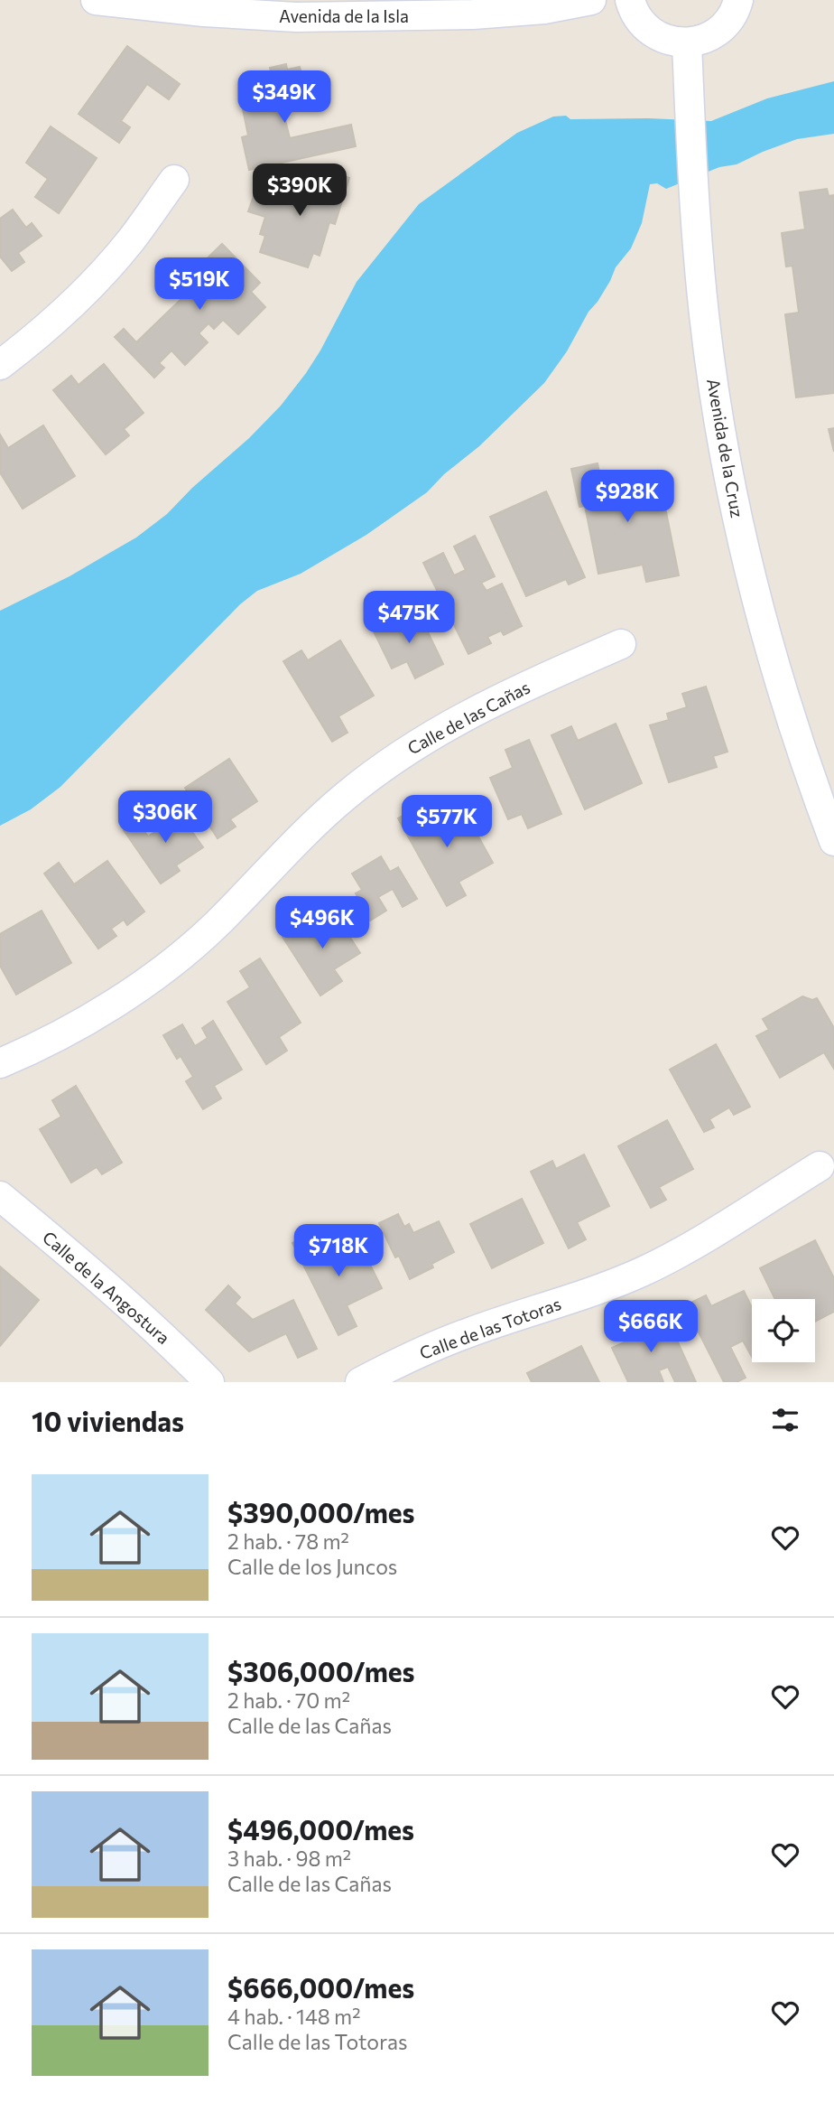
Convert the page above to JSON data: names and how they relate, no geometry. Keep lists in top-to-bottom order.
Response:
{
  "streets": {
    "street": [
      "Avenida de la Isla",
      "Avenida de la Cruz",
      "Calle de las Cañas",
      "Calle de la Angostura",
      "Calle de las Totoras"
    ]
  },
  "page": {
    "price": [
      "$349K",
      "$390K",
      "$519K",
      "$928K",
      "$475K",
      "$306K",
      "$577K",
      "$496K",
      "$718K",
      "$666K"
    ],
    "heading": "10 viviendas",
    "list": [
      {
        "name": "$390,000/mes",
        "note": "2 hab. · 78 m² · Calle de los Juncos"
      },
      {
        "name": "$306,000/mes",
        "note": "2 hab. · 70 m² · Calle de las Cañas"
      },
      {
        "name": "$496,000/mes",
        "note": "3 hab. · 98 m² · Calle de las Cañas"
      },
      {
        "name": "$666,000/mes",
        "note": "4 hab. · 148 m² · Calle de las Totoras"
      }
    ]
  }
}
